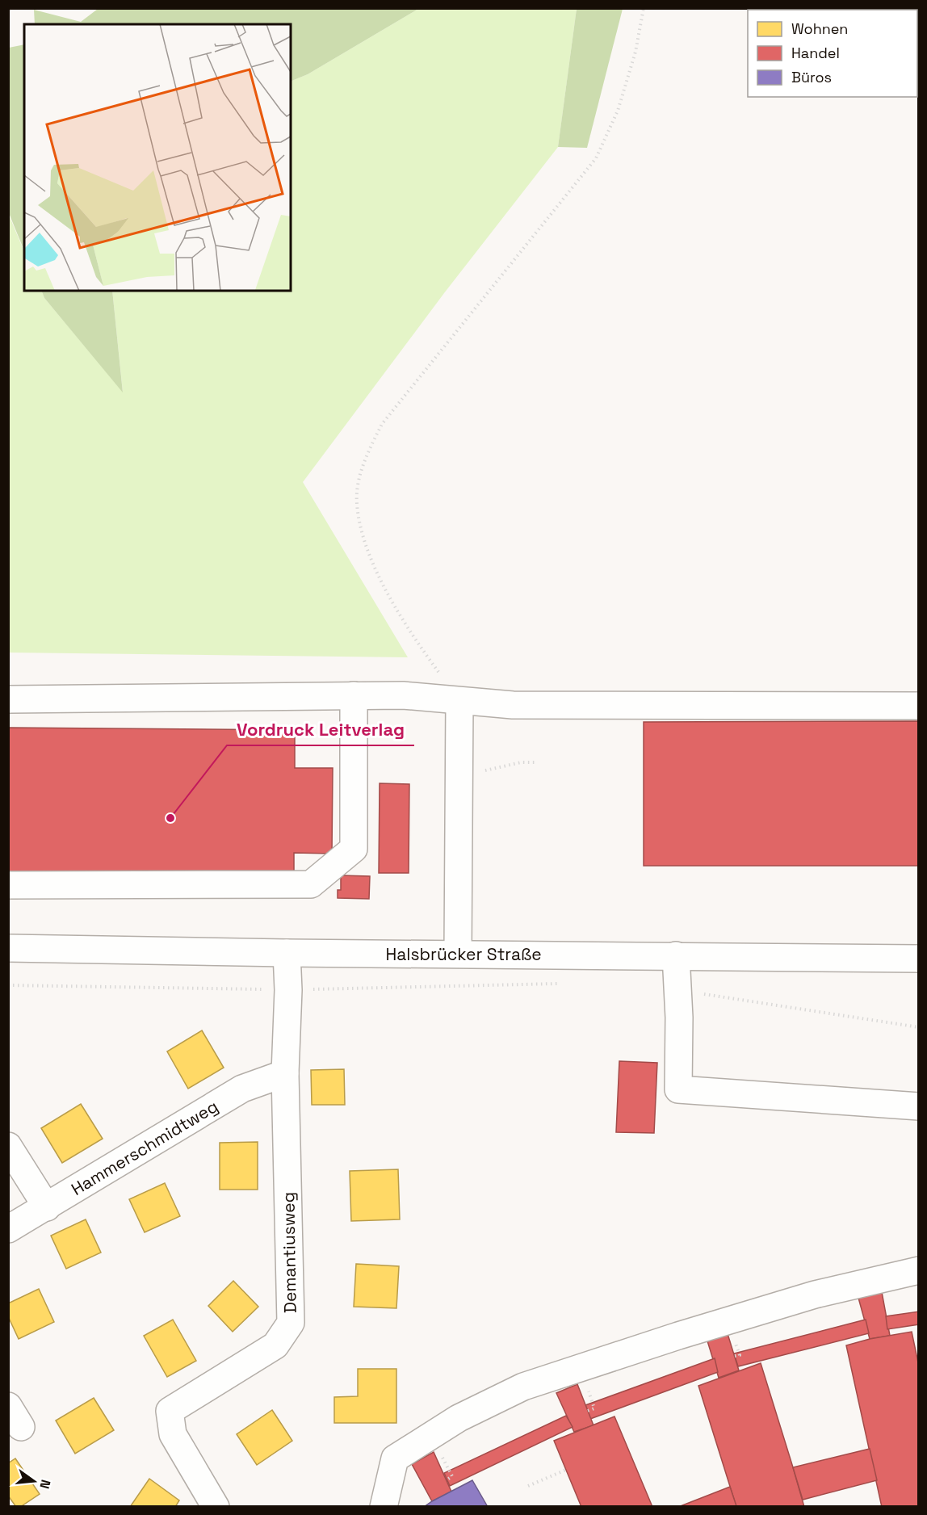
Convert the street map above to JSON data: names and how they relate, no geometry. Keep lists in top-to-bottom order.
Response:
{
  "streets": {
    "street": ["Halsbrücker Straße", "Hammerschmidtweg", "Demantiusweg"]
  },
  "crossings": [
    ["Halsbrücker Straße", "Demantiusweg"],
    ["Hammerschmidtweg", "Demantiusweg"]
  ],
  "places": ["Vordruck Leitverlag"],
  "legend": ["Wohnen", "Handel", "Büros"],
  "north": "right"
}
